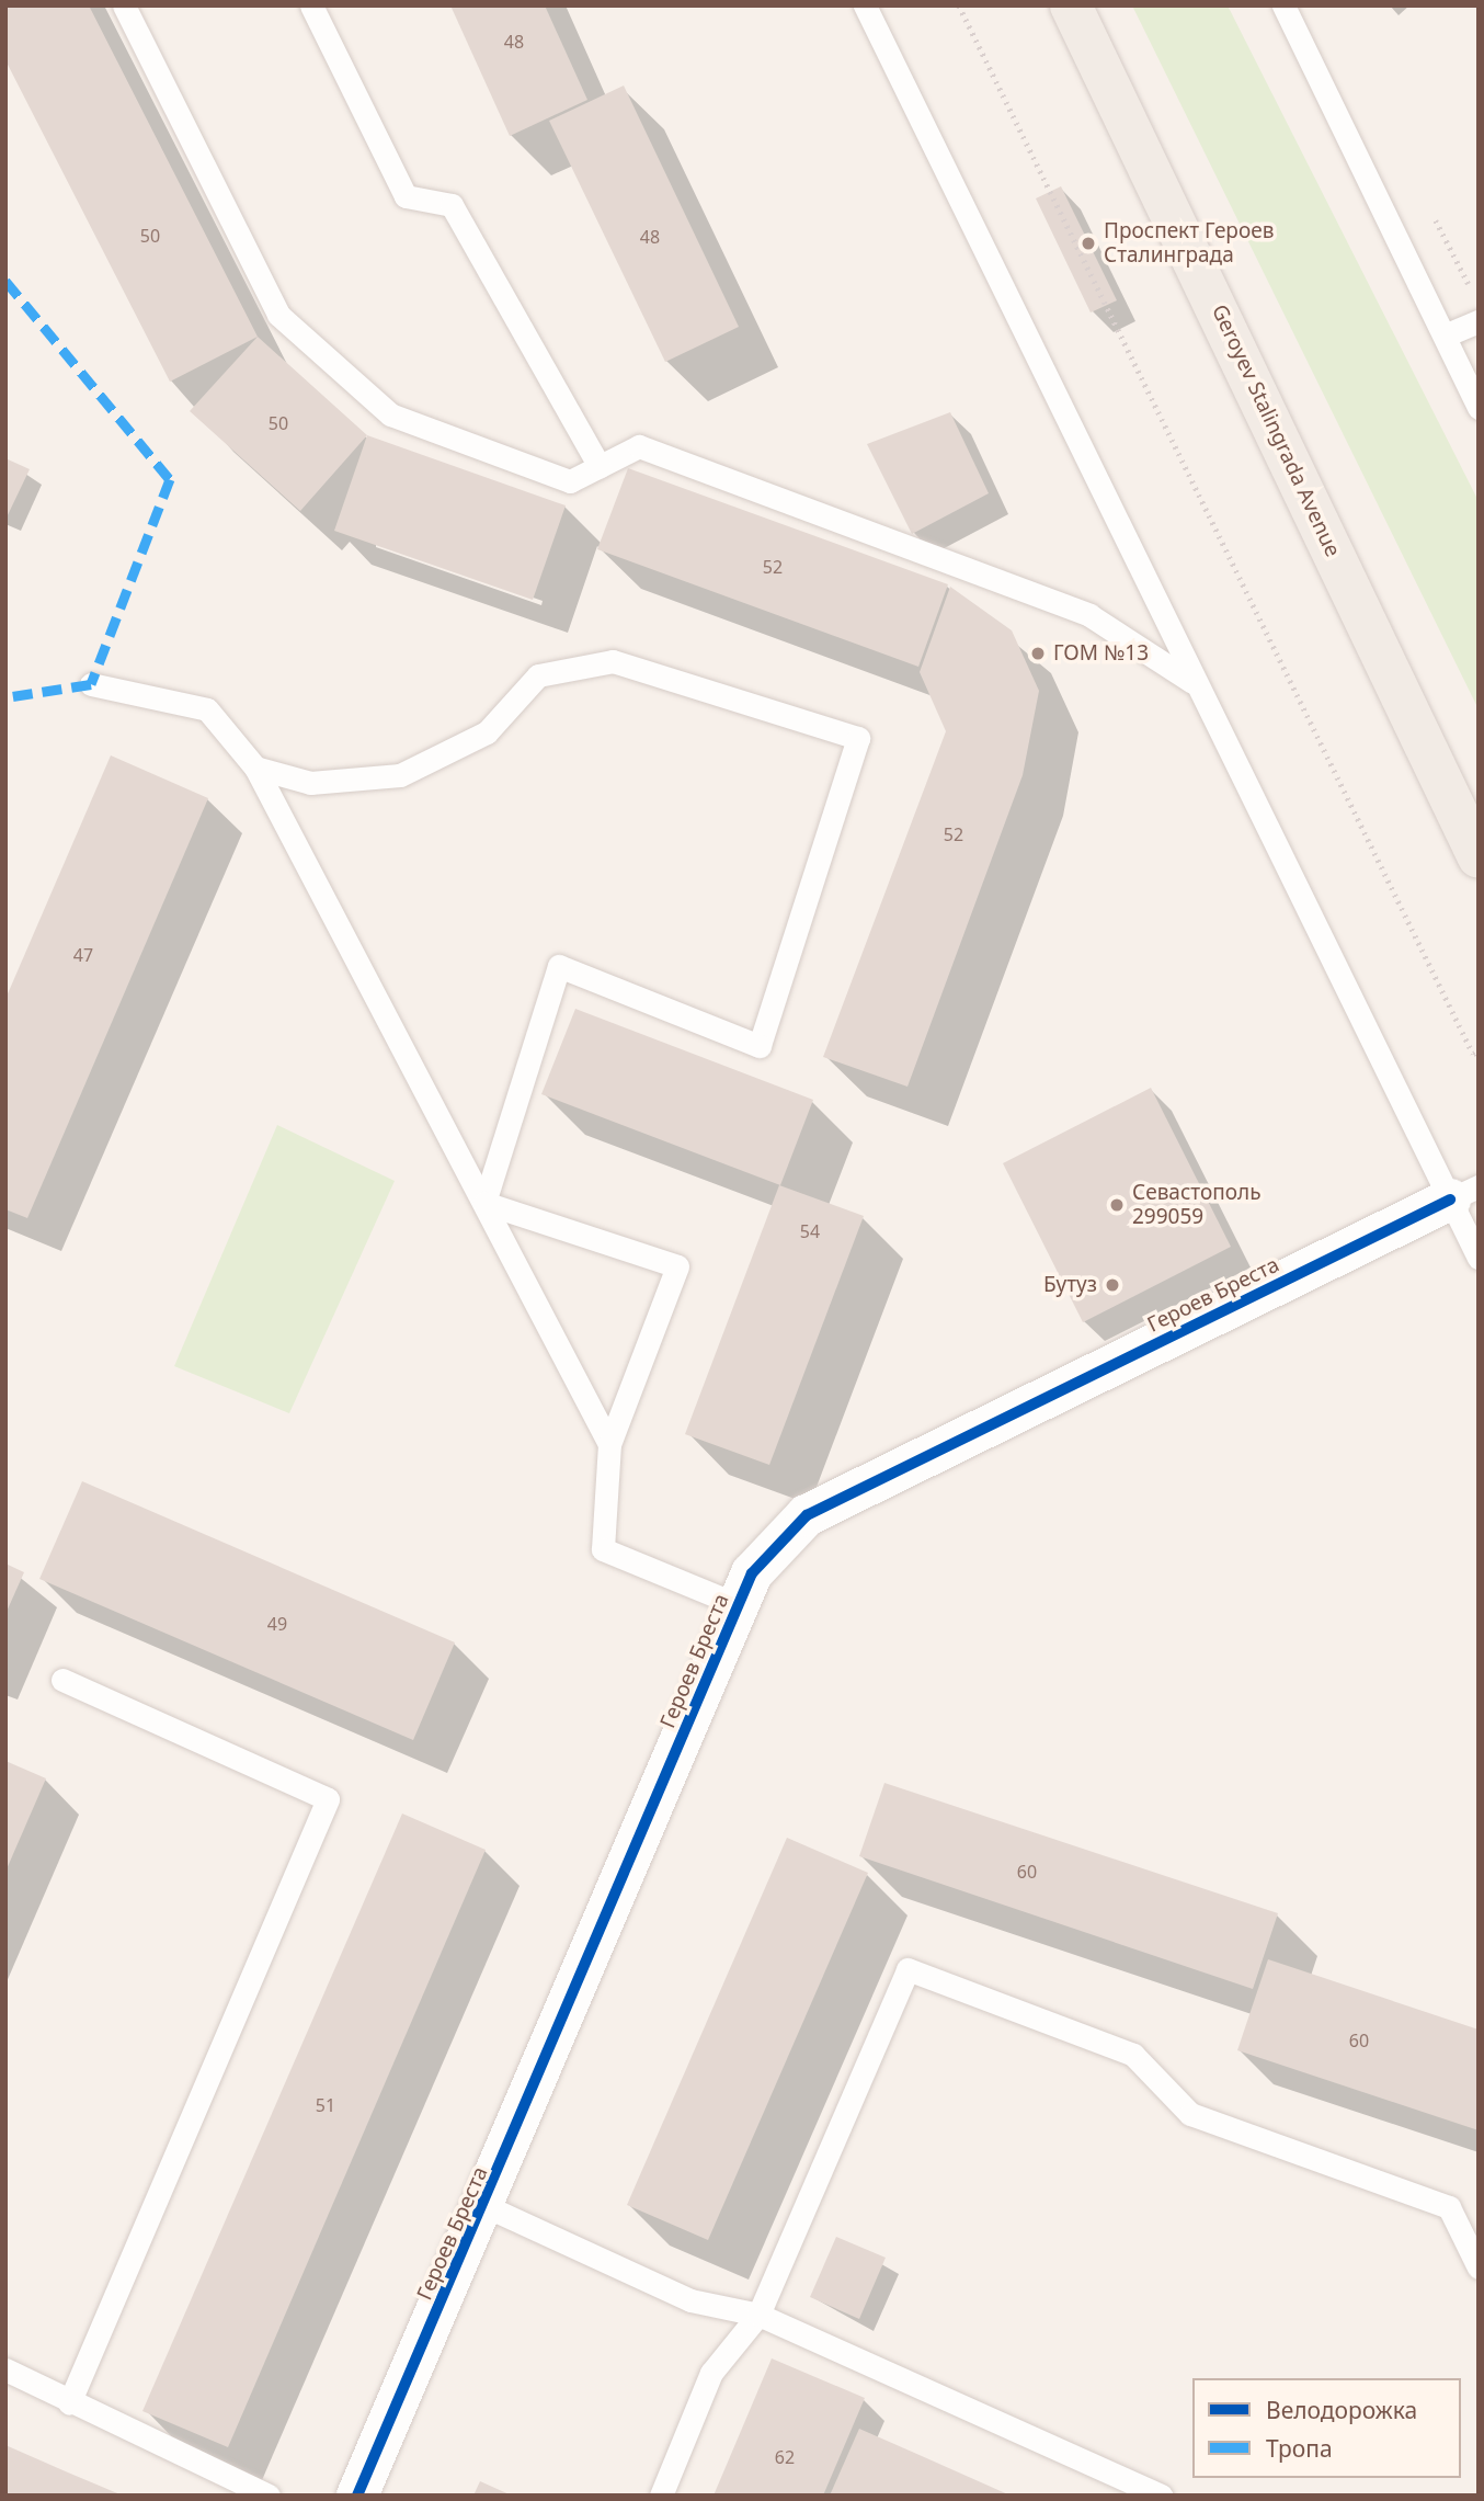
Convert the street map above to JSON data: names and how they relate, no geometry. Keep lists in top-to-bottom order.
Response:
{
  "streets": {
    "main road": ["Geroyev Stalingrada Avenue"],
    "street": ["Героев Бреста"]
  },
  "places": [
    "Проспект Героев Сталинграда",
    "ГОМ №13",
    "Севастополь 299059",
    "Бутуз"
  ],
  "house_numbers": [
    "48",
    "50",
    "48",
    "50",
    "52",
    "52",
    "47",
    "54",
    "49",
    "60",
    "60",
    "51",
    "62"
  ],
  "legend": ["Велодорожка", "Тропа"]
}
